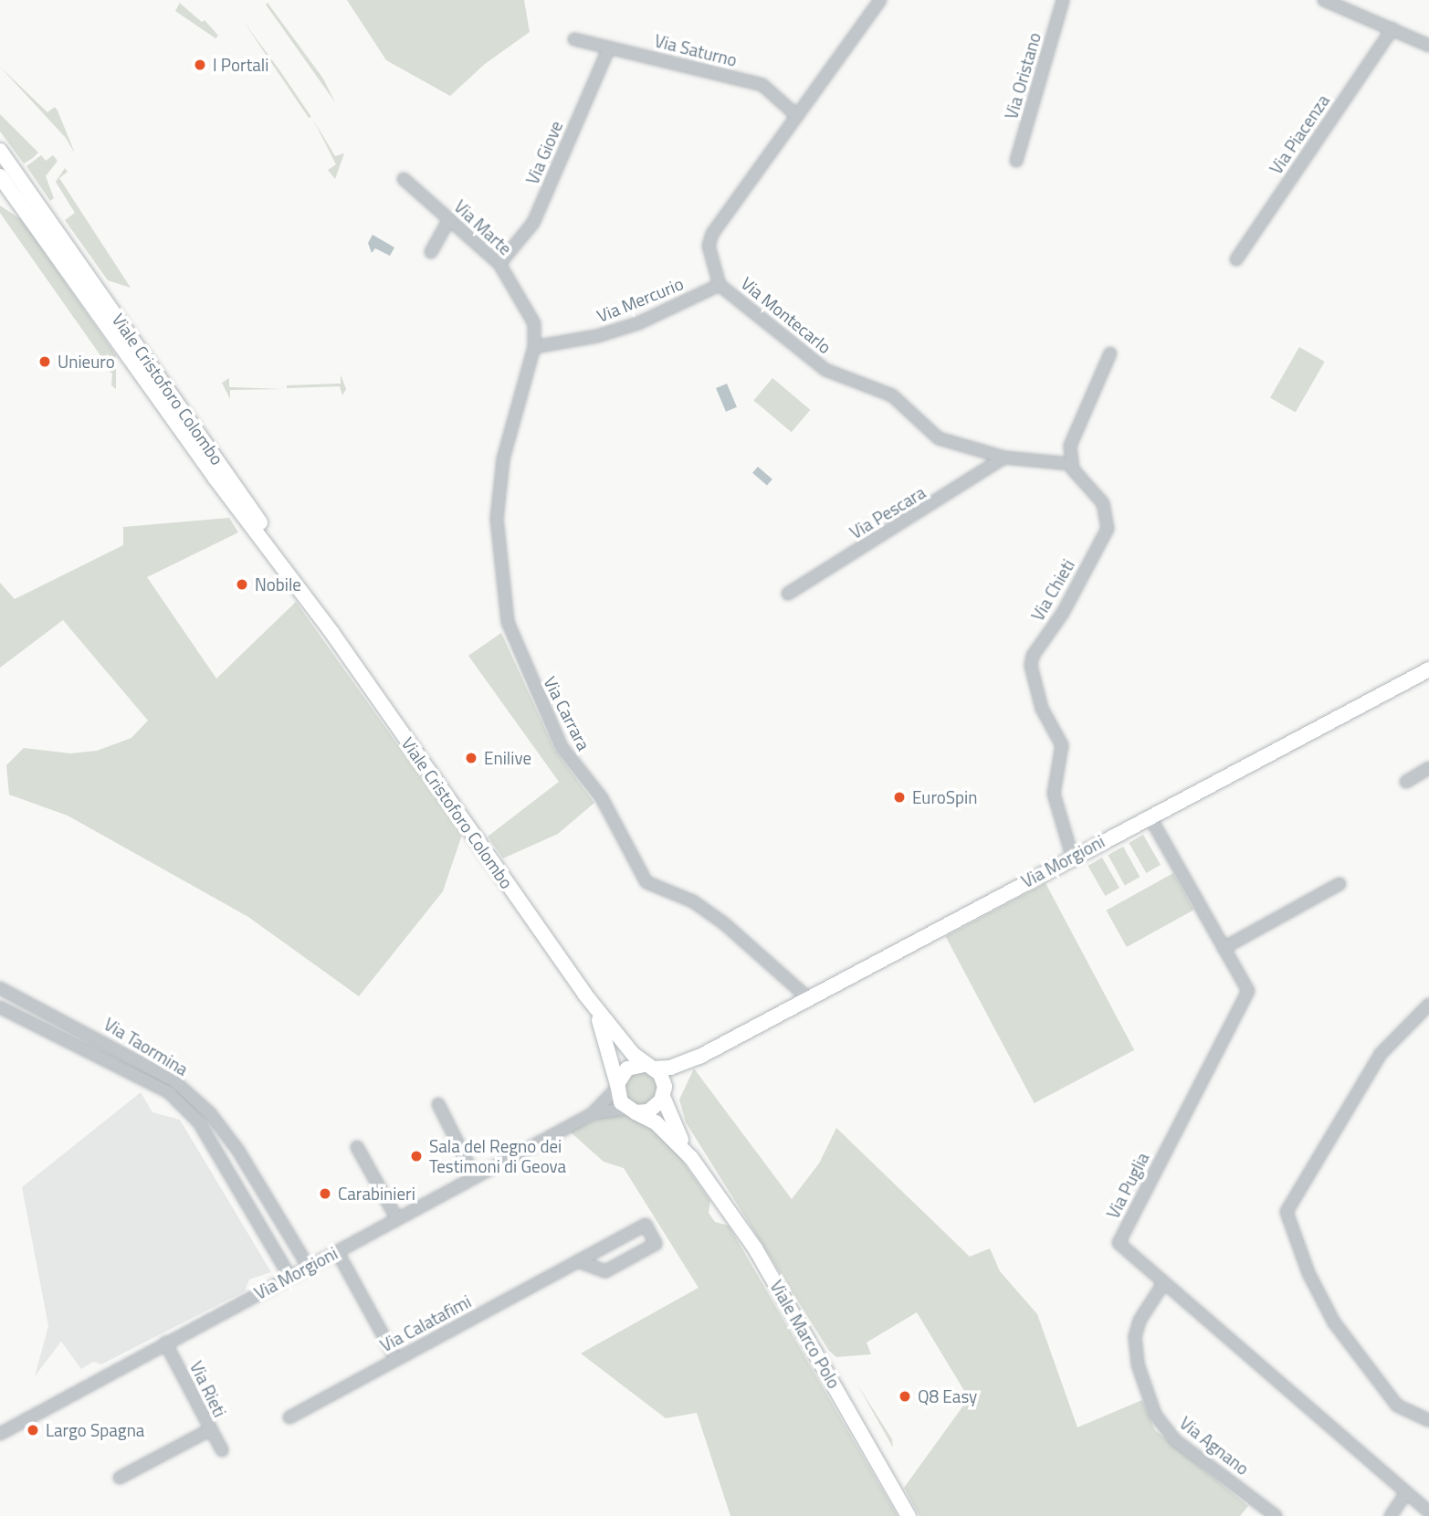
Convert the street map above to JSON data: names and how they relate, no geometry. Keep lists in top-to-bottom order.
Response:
{
  "streets": {
    "main road": ["Viale Cristoforo Colombo", "Via Morgioni", "Viale Marco Polo"],
    "street": [
      "Via Saturno",
      "Via Oristano",
      "Via Piacenza",
      "Via Giove",
      "Via Marte",
      "Via Mercurio",
      "Via Montecarlo",
      "Via Pescara",
      "Via Chieti",
      "Via Carrara",
      "Via Taormina",
      "Via Puglia",
      "Via Calatafimi",
      "Via Rieti",
      "Via Agnano"
    ]
  },
  "crossings": [
    ["Via Saturno", "Via Giove"],
    ["Via Saturno", "Via Montecarlo"],
    ["Via Giove", "Via Marte"],
    ["Via Marte", "Via Mercurio"],
    ["Via Marte", "Via Carrara"],
    ["Via Mercurio", "Via Montecarlo"],
    ["Via Mercurio", "Via Carrara"],
    ["Via Montecarlo", "Via Pescara"],
    ["Via Montecarlo", "Via Chieti"],
    ["Via Chieti", "Via Morgioni"],
    ["Via Carrara", "Via Morgioni"],
    ["Via Morgioni", "Via Taormina"],
    ["Via Morgioni", "Via Puglia"],
    ["Via Morgioni", "Via Rieti"],
    ["Via Puglia", "Via Agnano"]
  ],
  "places": [
    "I Portali",
    "Unieuro",
    "Nobile",
    "Enilive",
    "EuroSpin",
    "Sala del Regno dei Testimoni di Geova",
    "Carabinieri",
    "Q8 Easy",
    "Largo Spagna"
  ]
}
